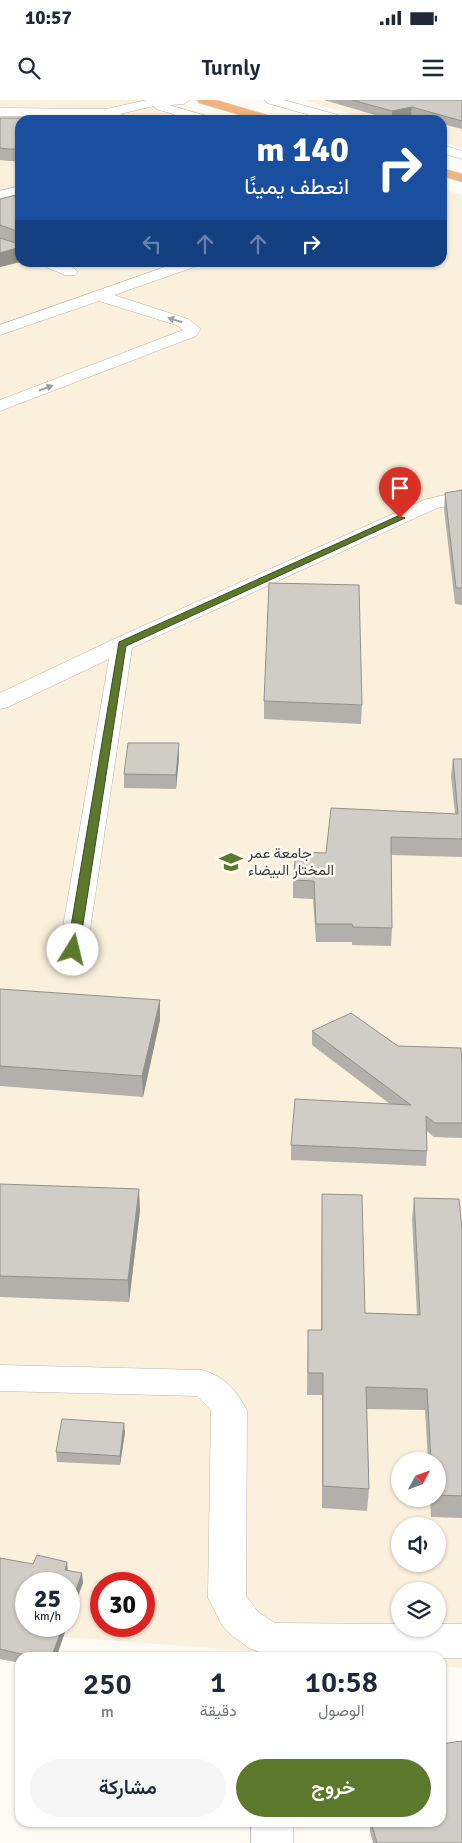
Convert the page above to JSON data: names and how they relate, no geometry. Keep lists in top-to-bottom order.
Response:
{
  "places": {
    "school or university": ["جامعة عمر المختار البيضاء"]
  },
  "north": "top right",
  "page": {
    "status": "10:57",
    "header": "Turnly",
    "turn": ["140 m", "انعطف يمينًا"],
    "speed": "25 km/h",
    "limit": "30",
    "eta": [
      "10:58",
      "الوصول",
      "1",
      "دقيقة",
      "250",
      "m"
    ],
    "buttons": ["خروج", "مشاركة"]
  }
}
